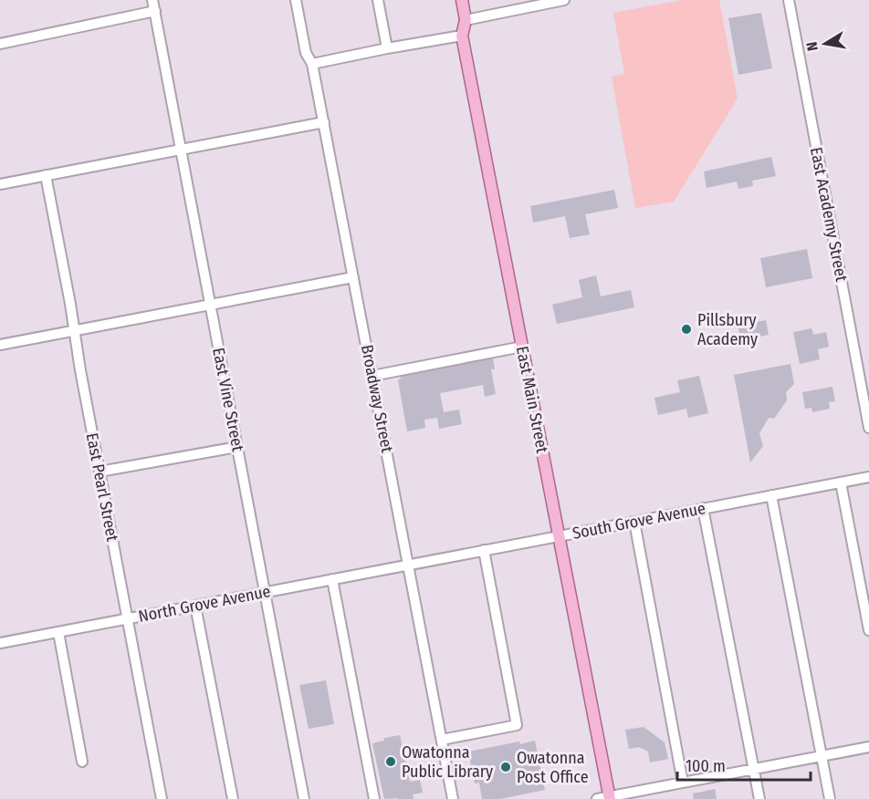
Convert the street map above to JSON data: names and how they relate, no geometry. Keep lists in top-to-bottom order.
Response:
{
  "streets": {
    "main road": ["East Main Street"],
    "street": [
      "East Academy Street",
      "Broadway Street",
      "East Vine Street",
      "East Pearl Street",
      "South Grove Avenue",
      "North Grove Avenue"
    ]
  },
  "crossings": [
    ["Broadway Street", "South Grove Avenue"],
    ["Broadway Street", "North Grove Avenue"],
    ["East Vine Street", "North Grove Avenue"],
    ["East Main Street", "South Grove Avenue"],
    ["East Pearl Street", "North Grove Avenue"],
    ["South Grove Avenue", "North Grove Avenue"]
  ],
  "places": ["Pillsbury Academy", "Owatonna Public Library", "Owatonna Post Office"],
  "scale_bar": "100 m",
  "north": "left"
}
